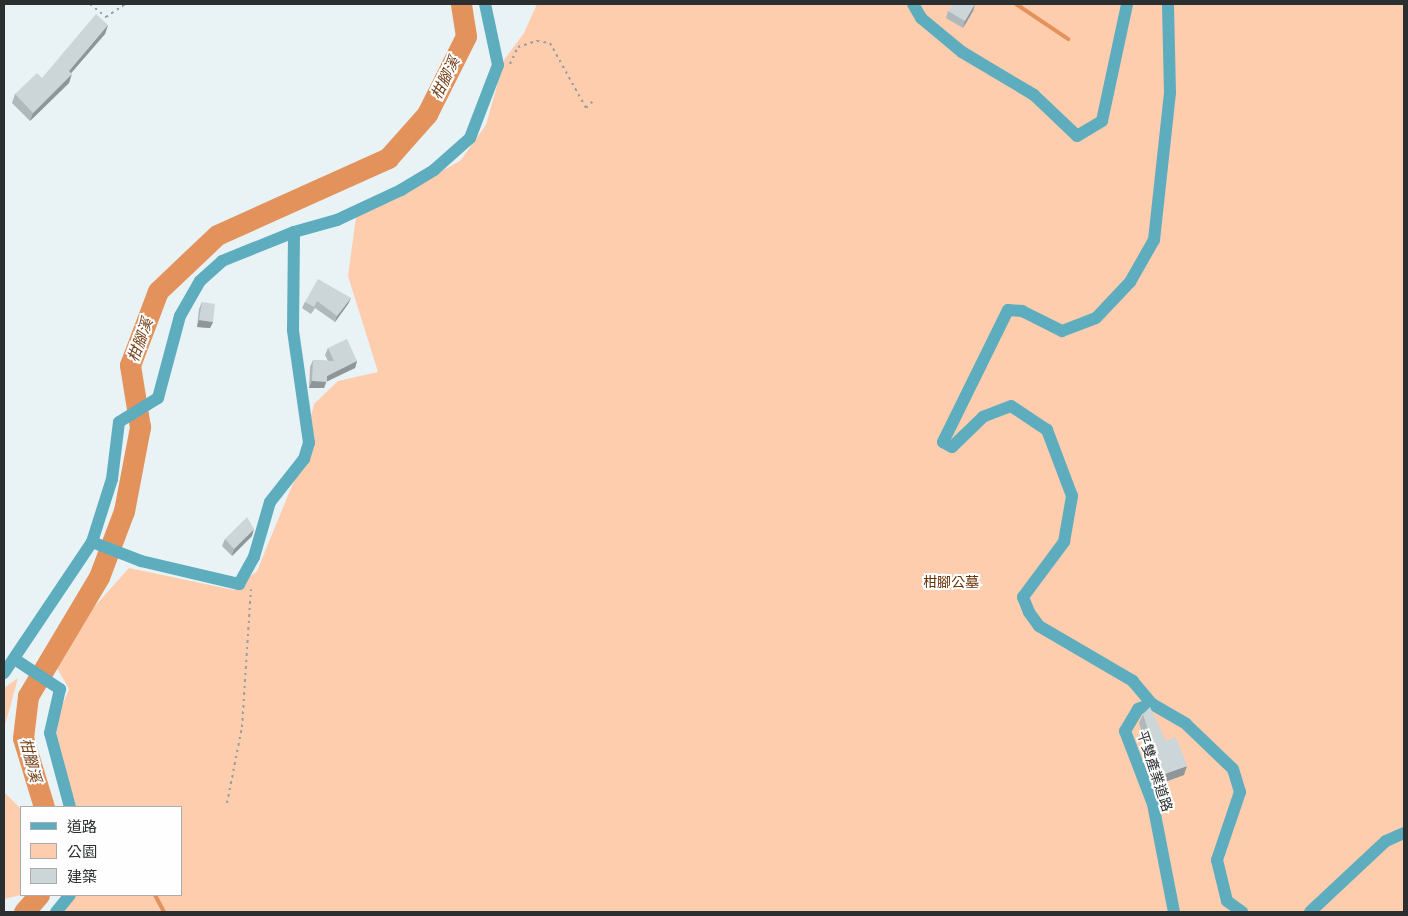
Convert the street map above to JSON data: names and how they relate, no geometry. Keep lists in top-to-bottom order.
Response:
{
  "streets": {
    "street": ["平雙產業道路"]
  },
  "water": ["柑腳溪"],
  "parks": ["柑腳公墓"],
  "legend": ["道路", "公園", "建築"]
}
